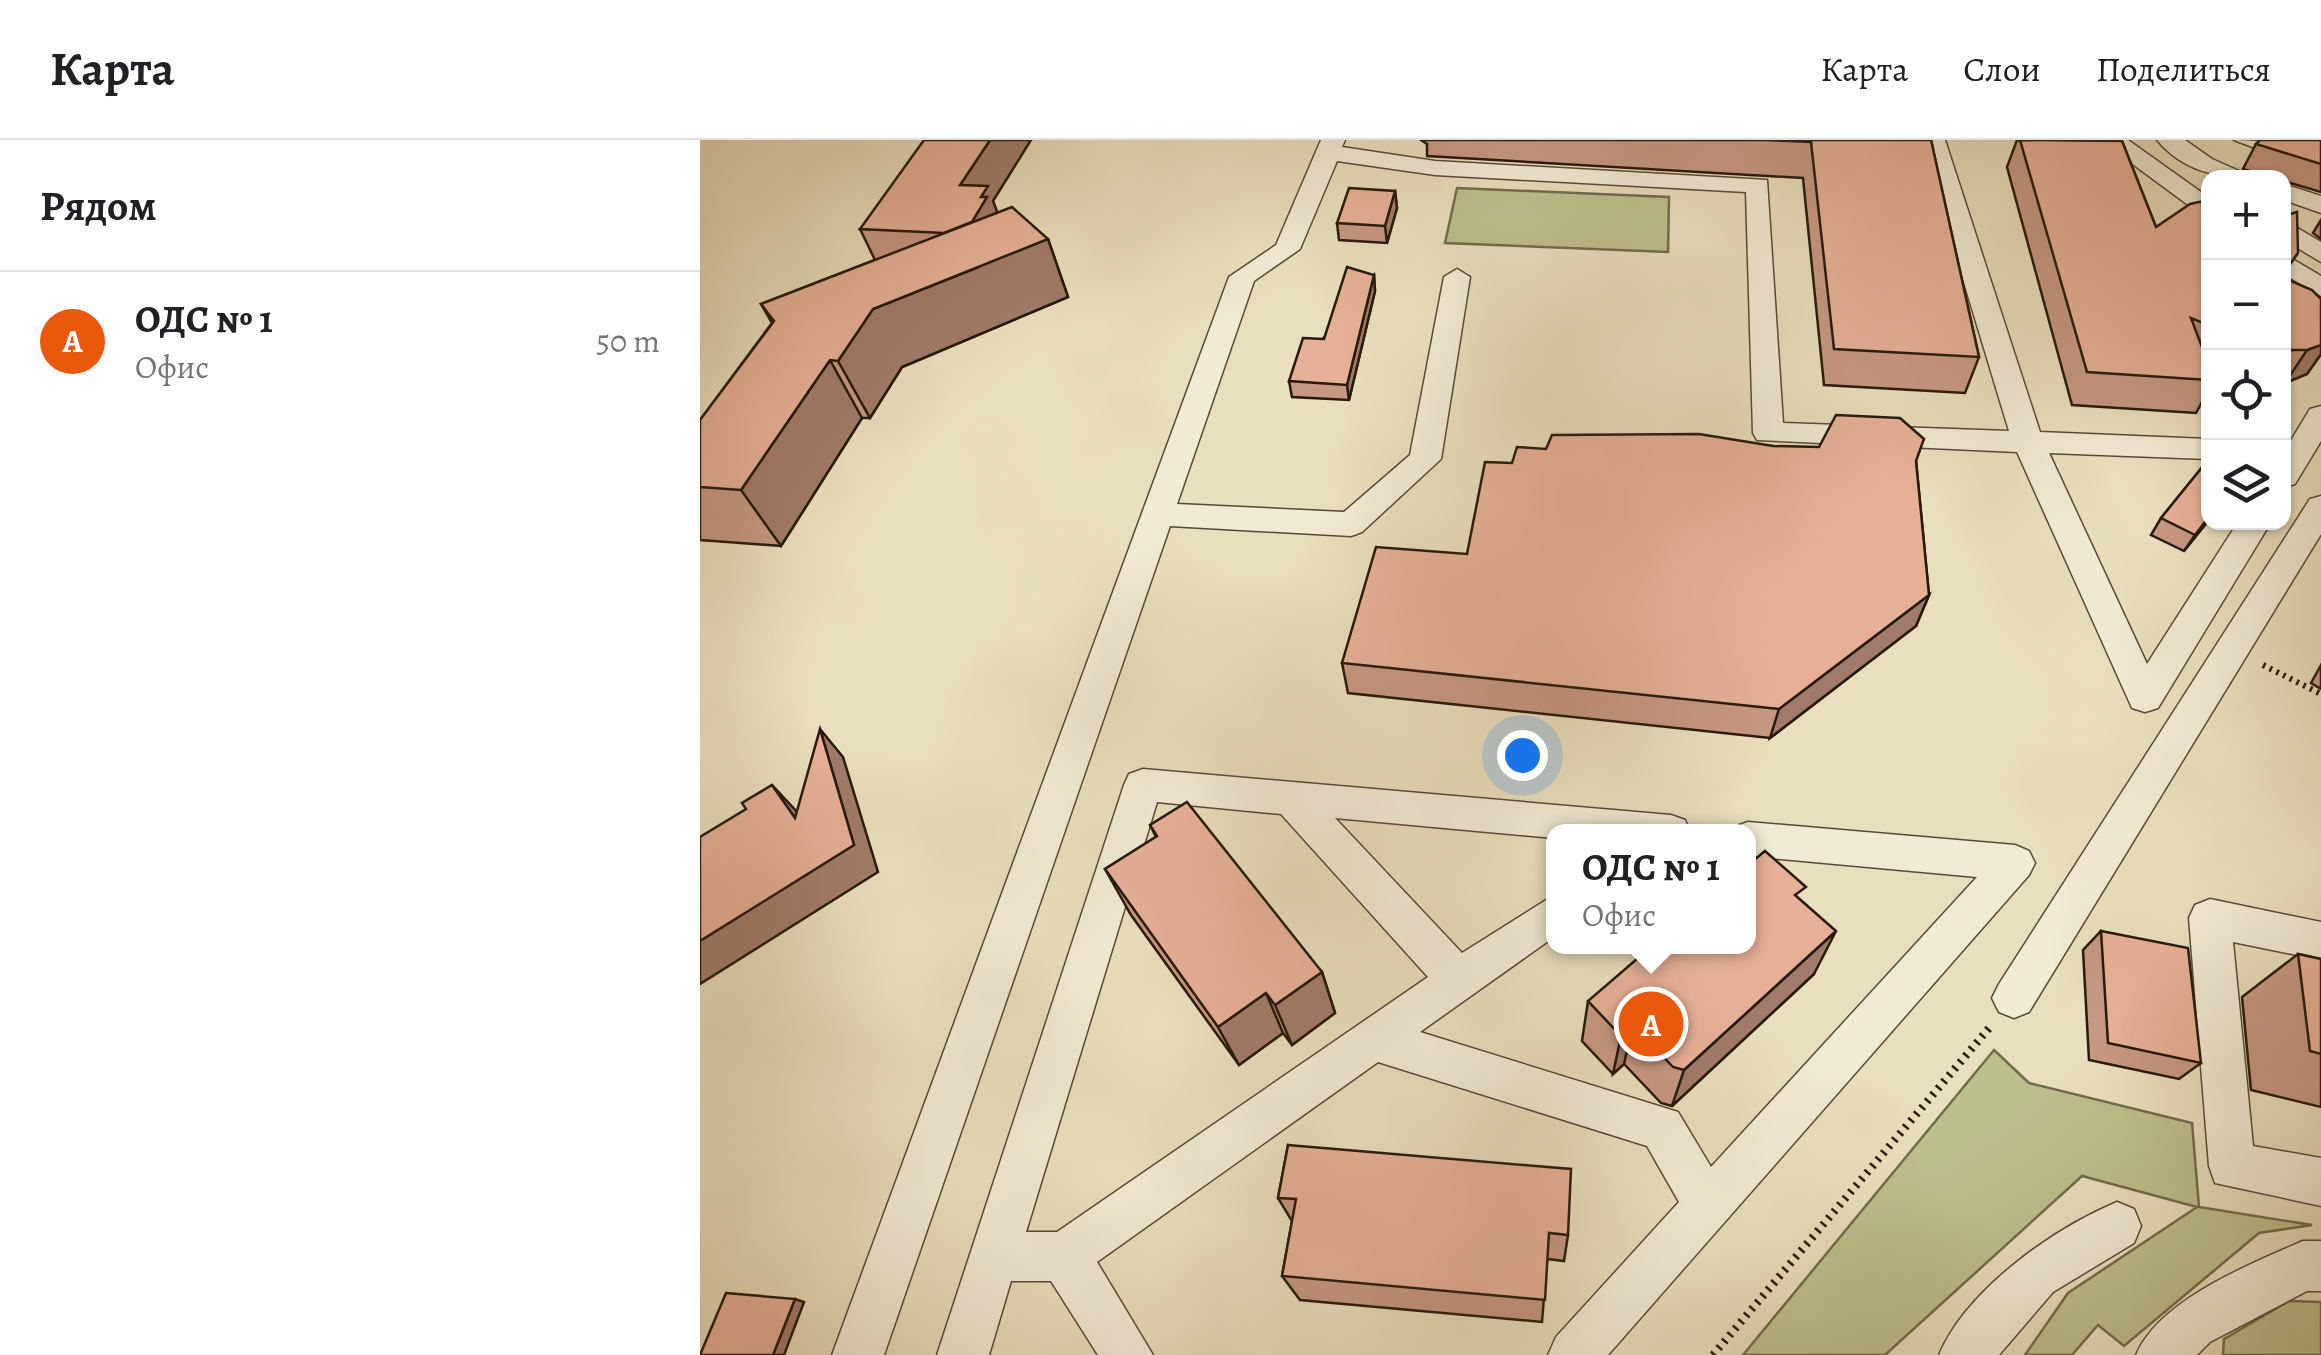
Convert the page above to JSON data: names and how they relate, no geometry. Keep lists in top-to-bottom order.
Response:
{
  "page": {
    "header": "Карта",
    "nav": ["Карта", "Слои", "Поделиться"],
    "heading": "Рядом",
    "map_buttons": ["+", "−"],
    "list": [
      {
        "mark": "A",
        "name": "ОДС № 1",
        "note": "Офис",
        "value": "50 m"
      }
    ],
    "popup": ["ОДС № 1", "Офис"],
    "pins": "A"
  }
}
